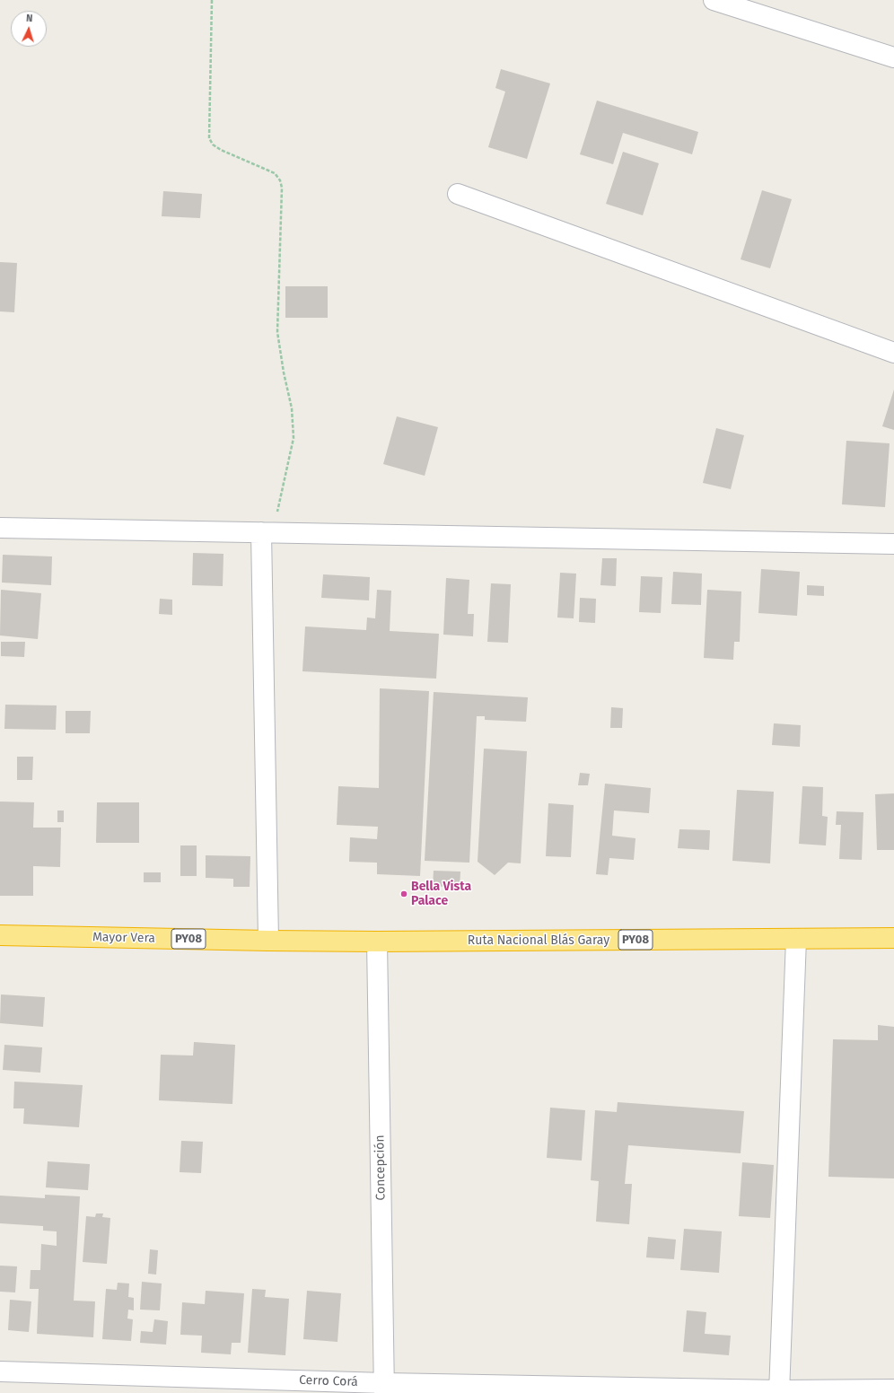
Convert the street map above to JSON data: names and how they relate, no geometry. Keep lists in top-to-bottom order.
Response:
{
  "streets": {
    "highway": ["Mayor Vera", "PY08", "Ruta Nacional Blás Garay"],
    "street": ["Concepción", "Cerro Corá"]
  },
  "crossings": [
    ["Mayor Vera", "Ruta Nacional Blás Garay"],
    ["Mayor Vera", "Concepción"],
    ["Ruta Nacional Blás Garay", "Concepción"],
    ["Concepción", "Cerro Corá"]
  ],
  "places": ["Bella Vista Palace"],
  "north": "top"
}
